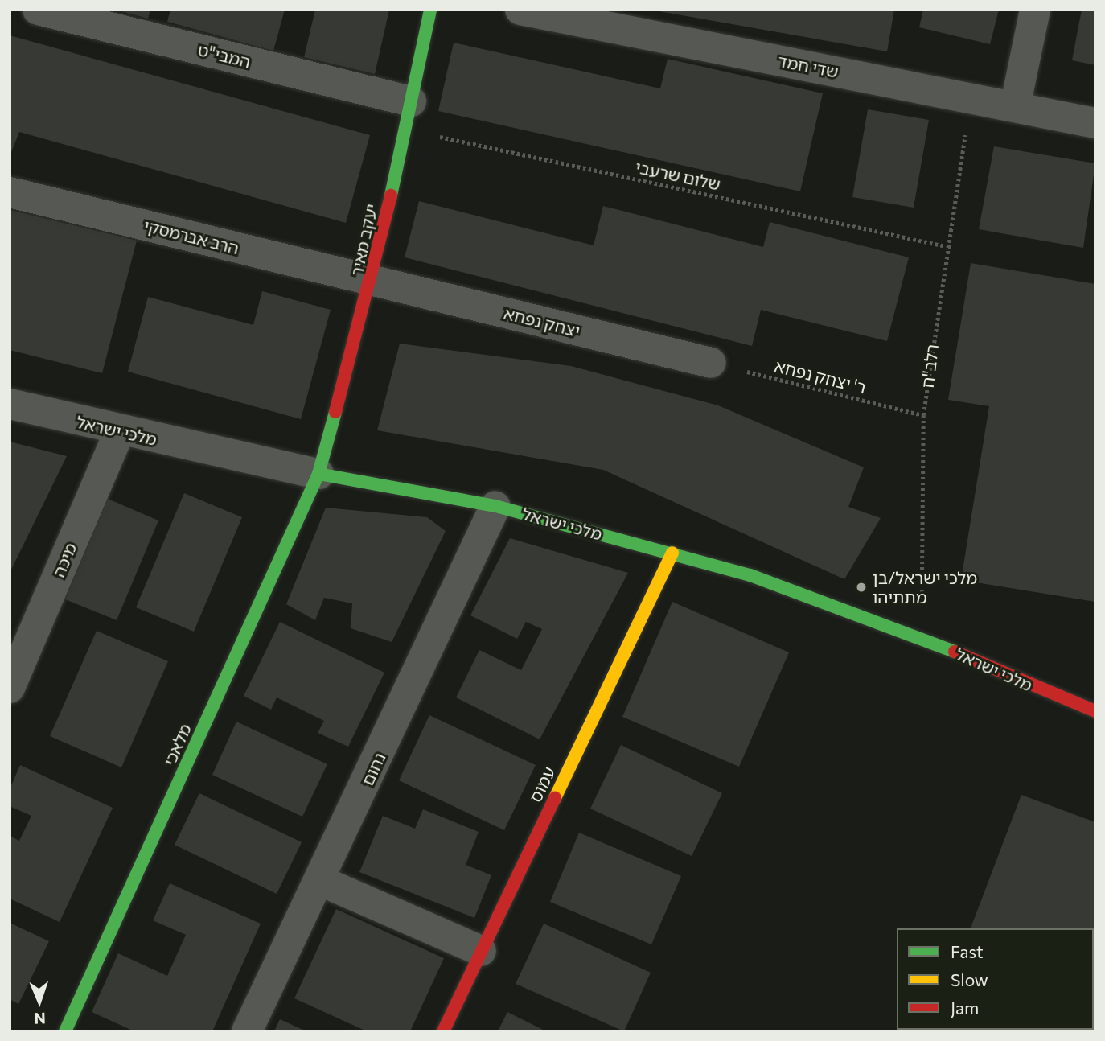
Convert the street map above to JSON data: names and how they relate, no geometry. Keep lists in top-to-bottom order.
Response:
{
  "streets": {
    "street": [
      "המבי\"ט",
      "שדי חמד",
      "הרב אברמסקי",
      "יעקב מאיר",
      "יצחק נפחא",
      "מלכי ישראל",
      "מיכה",
      "מלאכי",
      "נחום",
      "עמוס"
    ],
    "path": ["שלום שרעבי", "רלב\"ח", "ר' יצחק נפחא"]
  },
  "crossings": [
    ["המבי\"ט", "שלום שרעבי"],
    ["המבי\"ט", "יעקב מאיר"],
    ["שדי חמד", "רלב\"ח"],
    ["שלום שרעבי", "יעקב מאיר"],
    ["שלום שרעבי", "רלב\"ח"],
    ["הרב אברמסקי", "יעקב מאיר"],
    ["הרב אברמסקי", "יצחק נפחא"],
    ["יעקב מאיר", "יצחק נפחא"],
    ["יעקב מאיר", "מלכי ישראל"],
    ["יעקב מאיר", "מלאכי"],
    ["יצחק נפחא", "ר' יצחק נפחא"],
    ["רלב\"ח", "ר' יצחק נפחא"],
    ["רלב\"ח", "מלכי ישראל"],
    ["מלכי ישראל", "מיכה"],
    ["מלכי ישראל", "מלאכי"],
    ["מלכי ישראל", "נחום"],
    ["מלכי ישראל", "עמוס"]
  ],
  "places": ["מלכי ישראל/בן מתתיהו"],
  "legend": ["Fast", "Slow", "Jam"],
  "north": "bottom"
}
